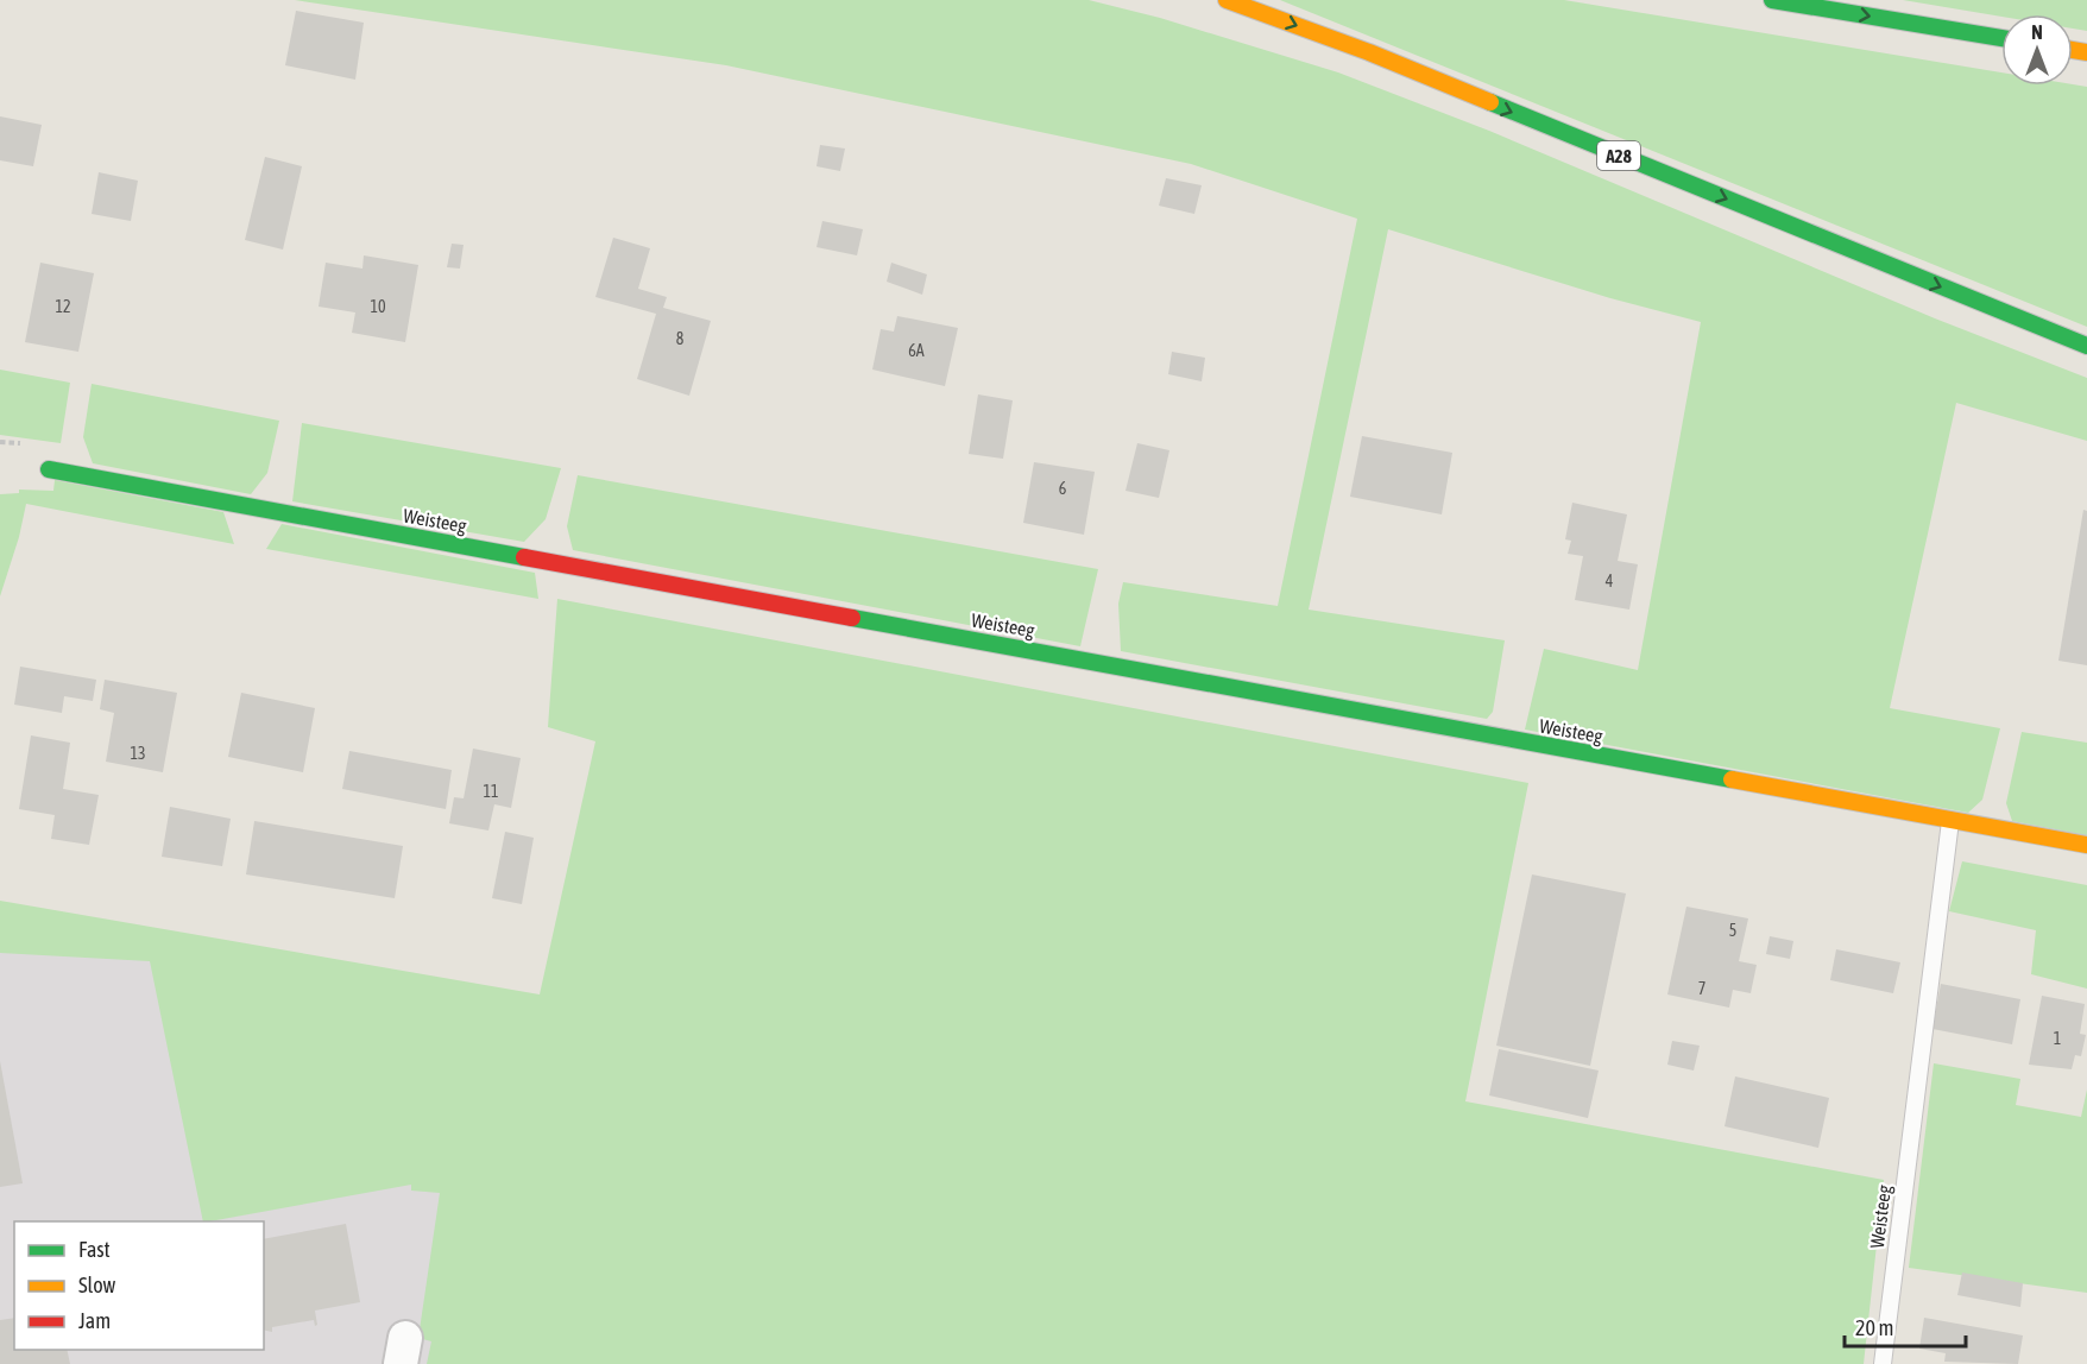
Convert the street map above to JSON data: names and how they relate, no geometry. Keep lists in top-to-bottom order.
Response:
{
  "streets": {
    "main road": ["A28", "Weisteeg"]
  },
  "house_numbers": [
    "12",
    "10",
    "8",
    "6A",
    "6",
    "4",
    "13",
    "11",
    "5",
    "7",
    "1"
  ],
  "legend": ["Fast", "Slow", "Jam"],
  "scale_bar": "20 m",
  "north": "top"
}
